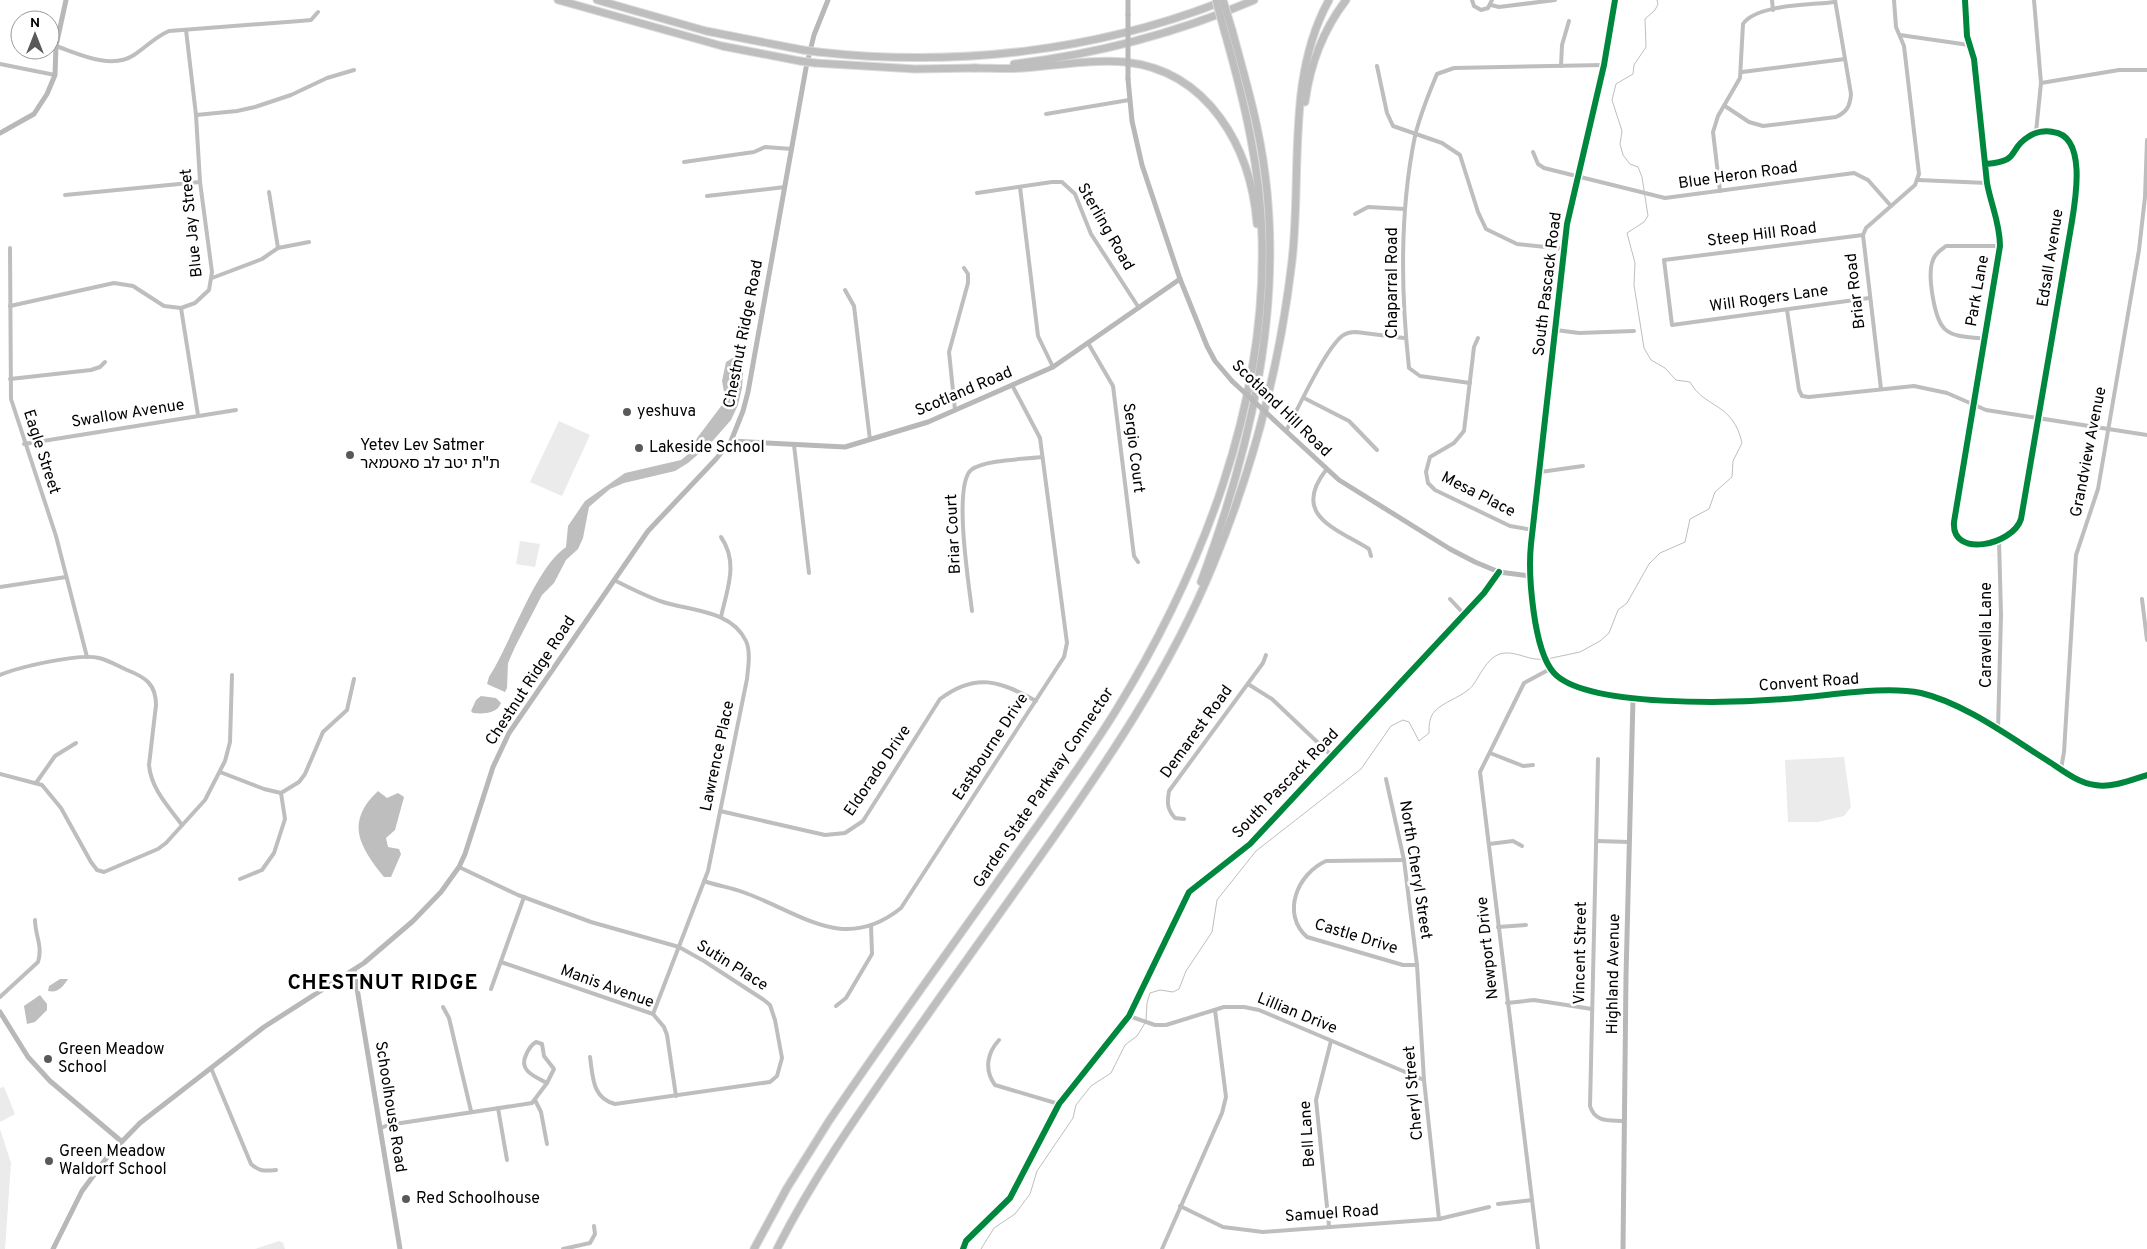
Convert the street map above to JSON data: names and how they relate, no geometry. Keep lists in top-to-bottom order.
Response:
{
  "streets": {
    "highway": ["Garden State Parkway Connector"],
    "street": [
      "Blue Heron Road",
      "Blue Jay Street",
      "Sterling Road",
      "Steep Hill Road",
      "Edsall Avenue",
      "Chaparral Road",
      "South Pascack Road",
      "Briar Road",
      "Park Lane",
      "Will Rogers Lane",
      "Chestnut Ridge Road",
      "Scotland Road",
      "Scotland Hill Road",
      "Swallow Avenue",
      "Sergio Court",
      "Eagle Street",
      "Grandview Avenue",
      "Mesa Place",
      "Briar Court",
      "Caravella Lane",
      "Convent Road",
      "Demarest Road",
      "Eastbourne Drive",
      "Lawrence Place",
      "Eldorado Drive",
      "North Cheryl Street",
      "Castle Drive",
      "Newport Drive",
      "Vincent Street",
      "Sutin Place",
      "Highland Avenue",
      "Manis Avenue",
      "Lillian Drive",
      "Cheryl Street",
      "Schoolhouse Road",
      "Bell Lane",
      "Samuel Road"
    ]
  },
  "crossings": [
    ["Blue Heron Road", "South Pascack Road"],
    ["Blue Heron Road", "Briar Road"],
    ["Sterling Road", "Scotland Road"],
    ["Steep Hill Road", "Briar Road"],
    ["Steep Hill Road", "Will Rogers Lane"],
    ["Chaparral Road", "South Pascack Road"],
    ["Chaparral Road", "Mesa Place"],
    ["South Pascack Road", "Scotland Hill Road"],
    ["South Pascack Road", "Mesa Place"],
    ["South Pascack Road", "Lillian Drive"],
    ["Briar Road", "Will Rogers Lane"],
    ["Park Lane", "Caravella Lane"],
    ["Chestnut Ridge Road", "Scotland Road"],
    ["Chestnut Ridge Road", "Lawrence Place"],
    ["Chestnut Ridge Road", "Sutin Place"],
    ["Chestnut Ridge Road", "Schoolhouse Road"],
    ["Scotland Road", "Scotland Hill Road"],
    ["Scotland Road", "Sergio Court"],
    ["Scotland Road", "Eastbourne Drive"],
    ["Swallow Avenue", "Eagle Street"],
    ["Grandview Avenue", "Convent Road"],
    ["Briar Court", "Eastbourne Drive"],
    ["Caravella Lane", "Convent Road"],
    ["Convent Road", "Newport Drive"],
    ["Convent Road", "Highland Avenue"],
    ["Eastbourne Drive", "Lawrence Place"],
    ["Eastbourne Drive", "Eldorado Drive"],
    ["Lawrence Place", "Eldorado Drive"],
    ["Lawrence Place", "Sutin Place"],
    ["Lawrence Place", "Manis Avenue"],
    ["North Cheryl Street", "Castle Drive"],
    ["North Cheryl Street", "Cheryl Street"],
    ["Castle Drive", "Cheryl Street"],
    ["Vincent Street", "Highland Avenue"],
    ["Sutin Place", "Manis Avenue"],
    ["Lillian Drive", "Cheryl Street"],
    ["Lillian Drive", "Bell Lane"],
    ["Cheryl Street", "Samuel Road"],
    ["Bell Lane", "Samuel Road"]
  ],
  "districts": ["CHESTNUT RIDGE"],
  "places": [
    "yeshuva",
    "Lakeside School",
    "Yetev Lev Satmer ת\"ת יטב לב סאטמאר",
    "Green Meadow School",
    "Green Meadow Waldorf School",
    "Red Schoolhouse"
  ],
  "north": "top"
}
